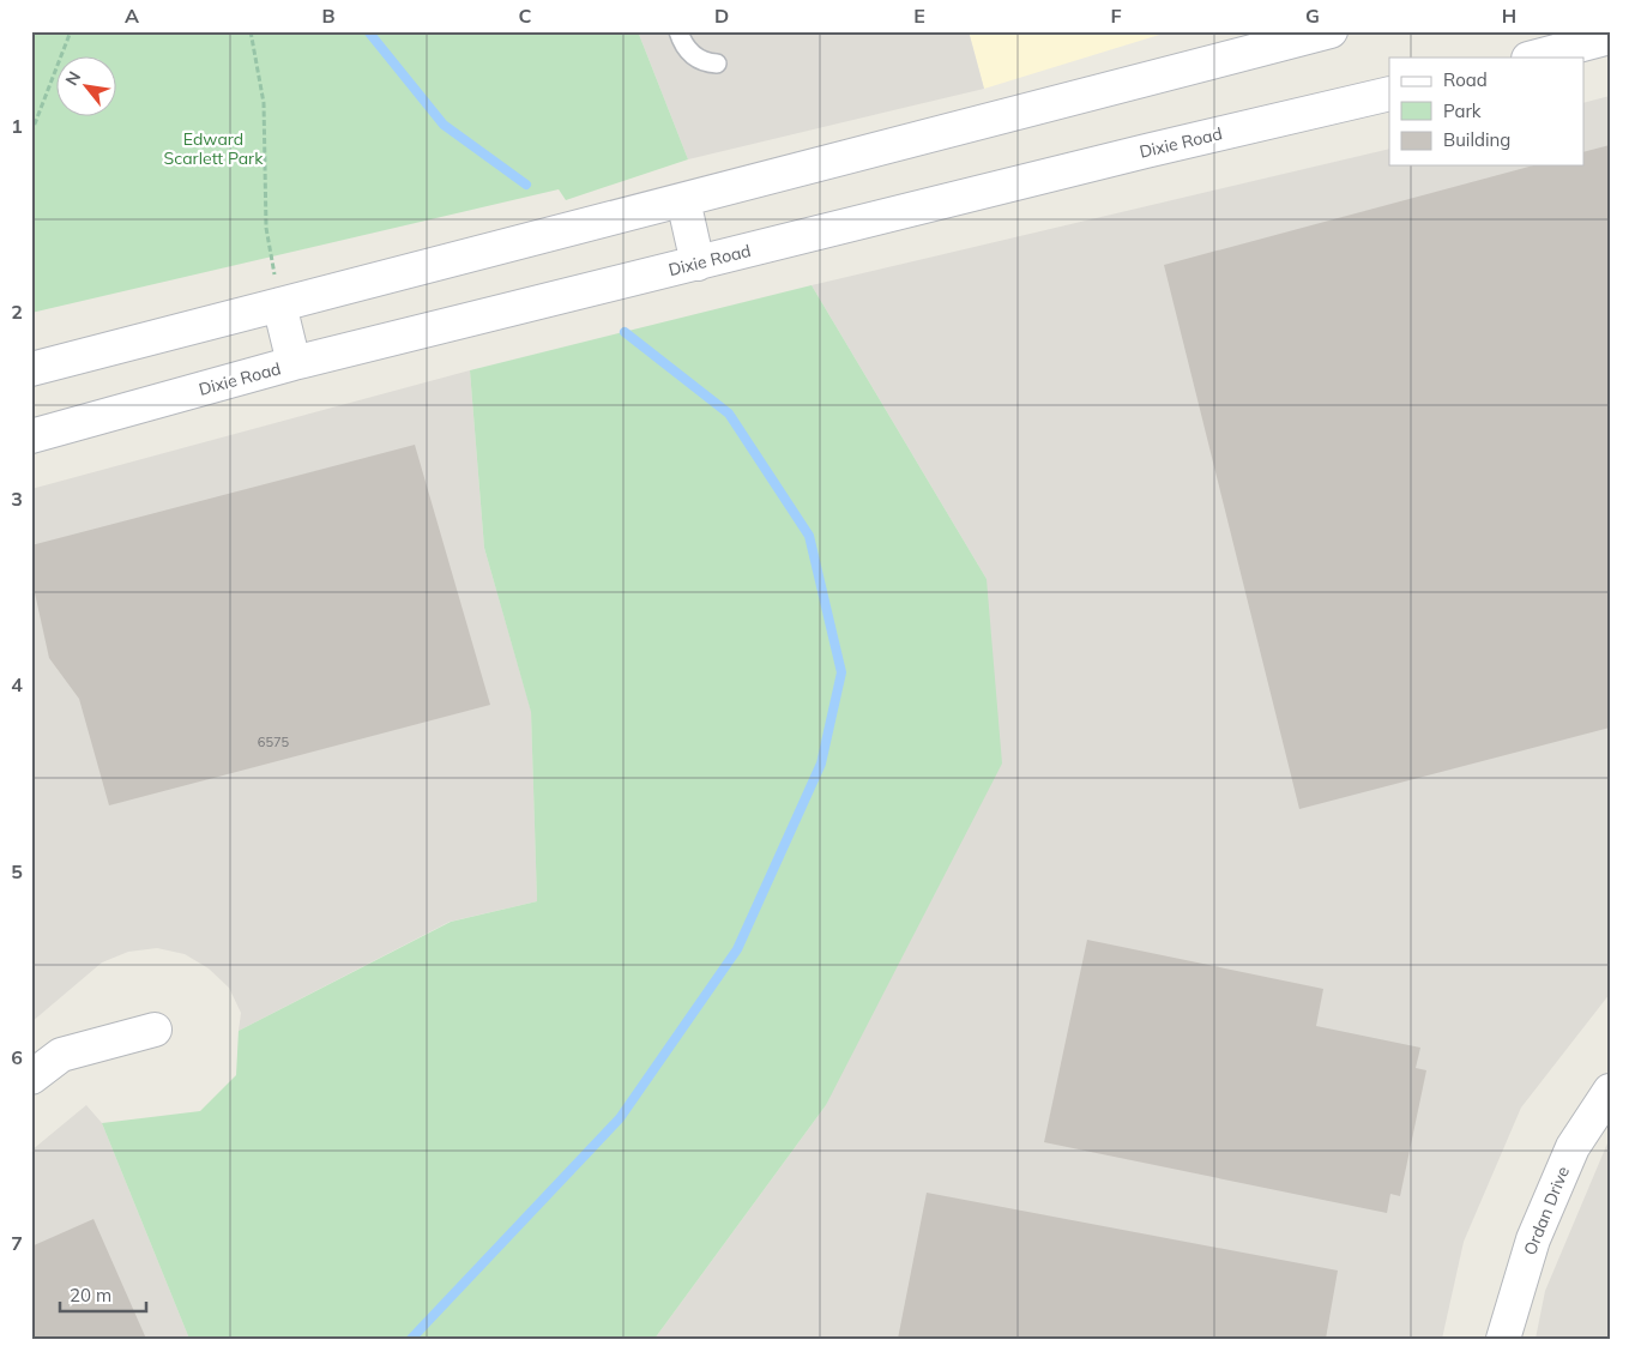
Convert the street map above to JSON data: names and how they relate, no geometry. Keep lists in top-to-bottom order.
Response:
{
  "streets": {
    "main road": ["Dixie Road", "Ordan Drive"]
  },
  "parks": ["Edward Scarlett Park"],
  "house_numbers": ["6575"],
  "legend": ["Road", "Park", "Building"],
  "scale_bar": "20 m",
  "north": "top left",
  "grid": {
    "columns": [
      "A",
      "B",
      "C",
      "D",
      "E",
      "F",
      "G",
      "H"
    ],
    "rows": [
      "1",
      "2",
      "3",
      "4",
      "5",
      "6",
      "7"
    ]
  }
}
